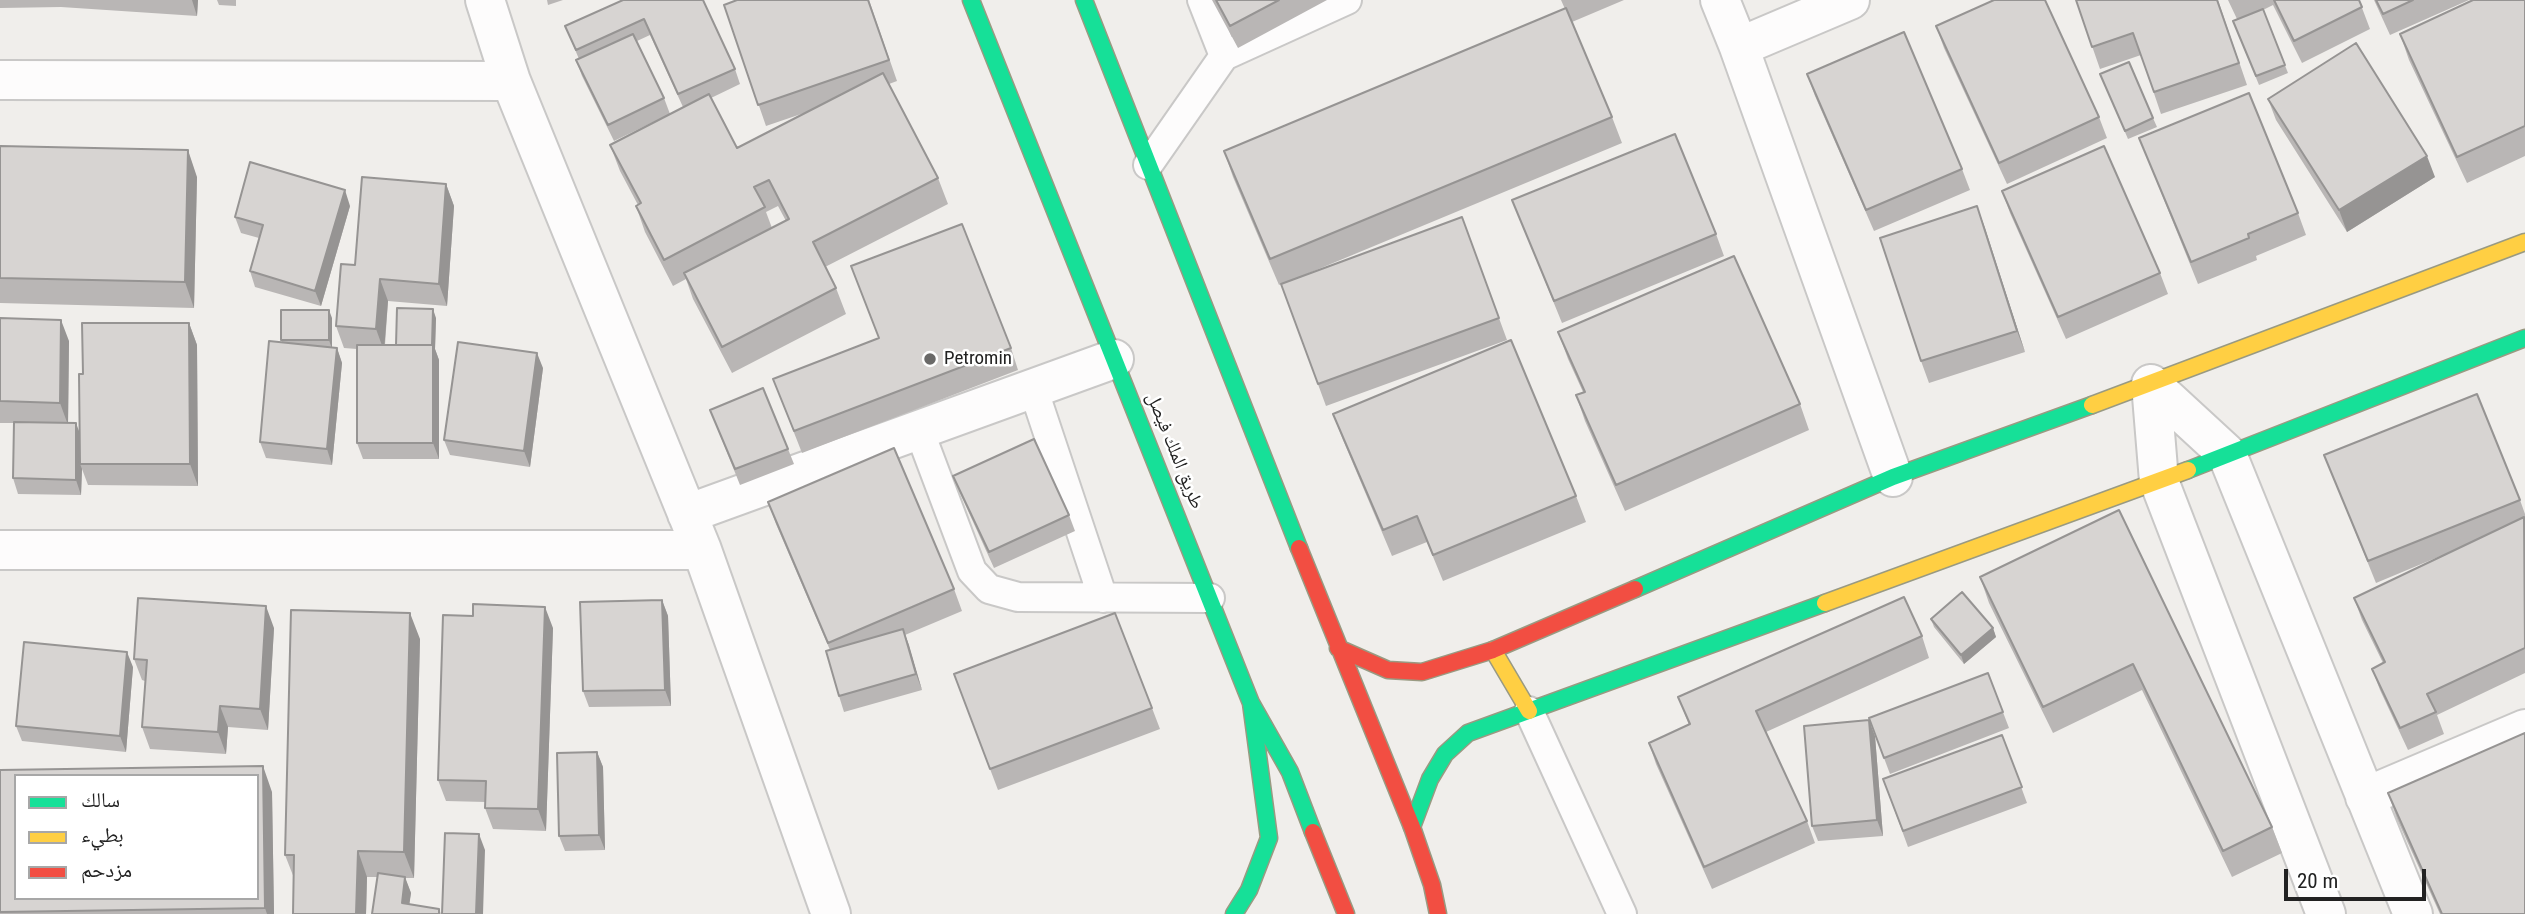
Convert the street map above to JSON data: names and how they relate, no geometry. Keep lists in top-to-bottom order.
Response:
{
  "streets": {
    "main road": ["طريق الملك فيصل"]
  },
  "places": ["Petromin"],
  "legend": ["سالك", "بطيء", "مزدحم"],
  "scale_bar": "20 m"
}
